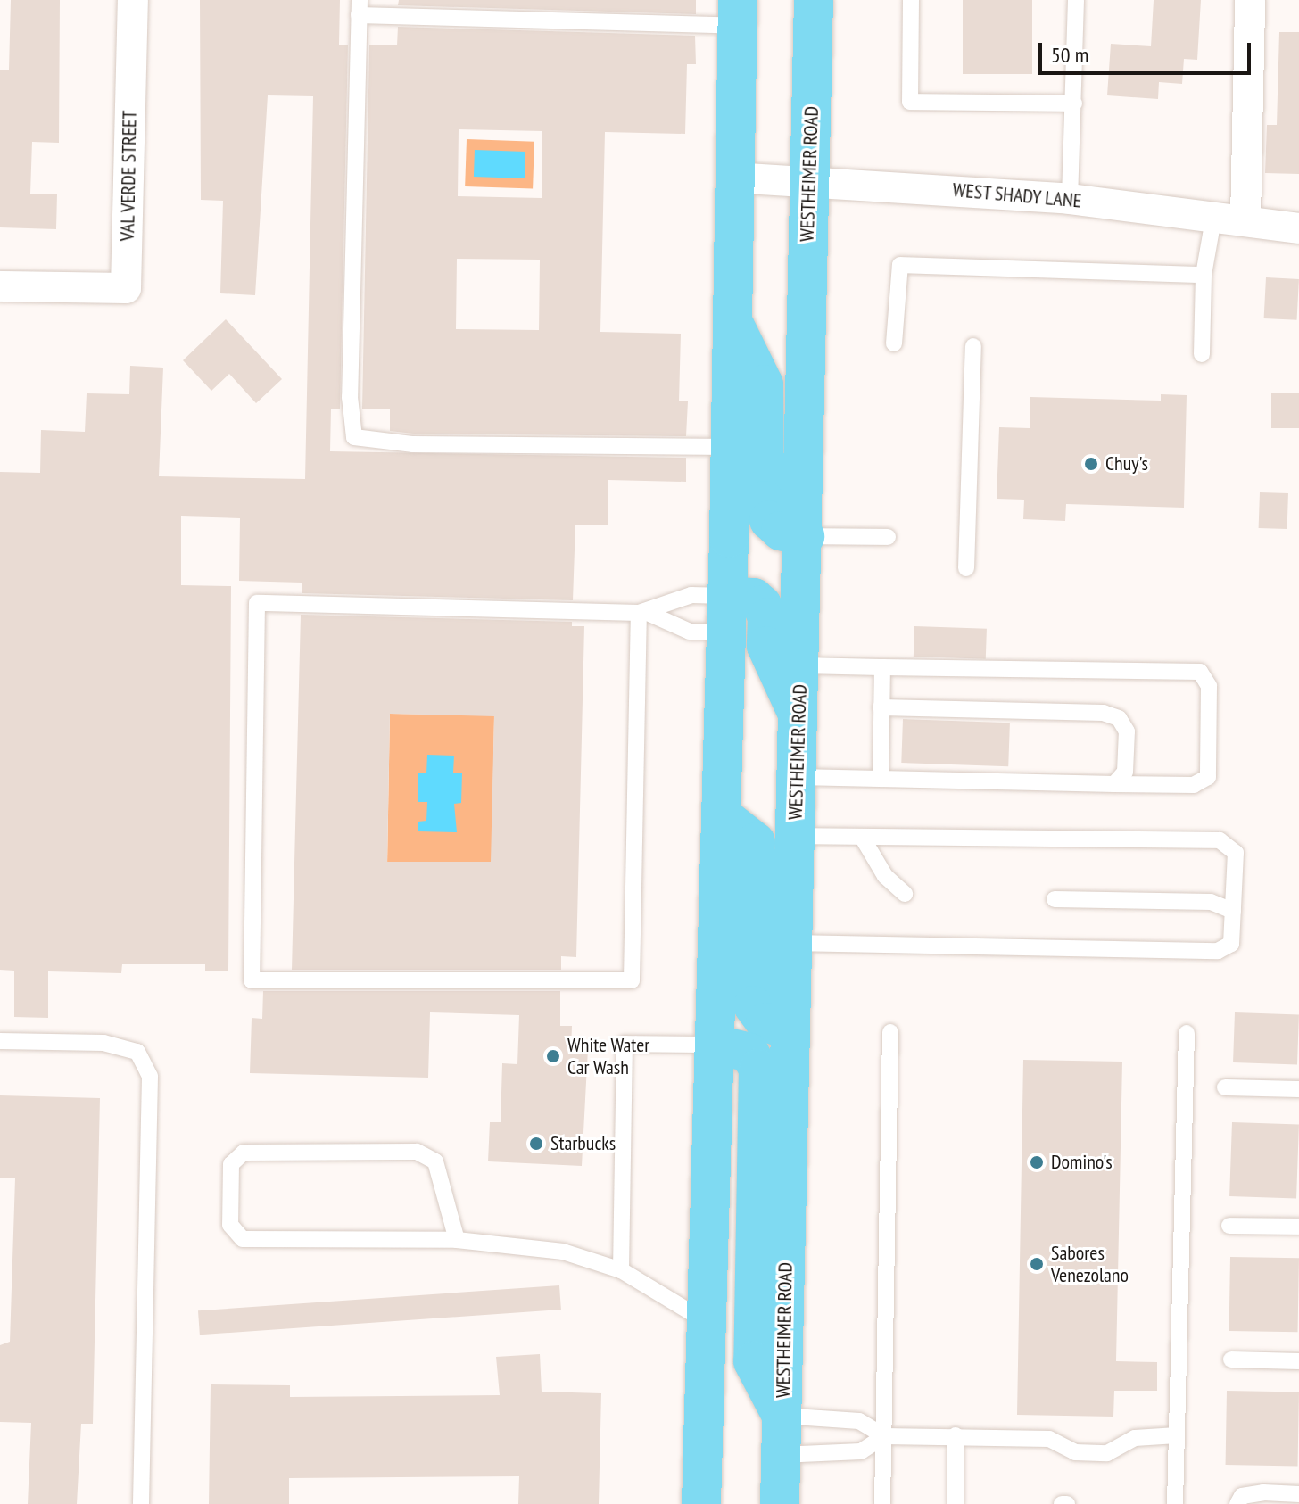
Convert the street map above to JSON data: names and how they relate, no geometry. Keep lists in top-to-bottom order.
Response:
{
  "streets": {
    "main road": ["WESTHEIMER ROAD"],
    "street": ["VAL VERDE STREET", "WEST SHADY LANE"]
  },
  "crossings": [
    ["WESTHEIMER ROAD", "WEST SHADY LANE"]
  ],
  "places": [
    "Chuy's",
    "White Water Car Wash",
    "Starbucks",
    "Domino's",
    "Sabores Venezolano"
  ],
  "scale_bar": "50 m"
}
